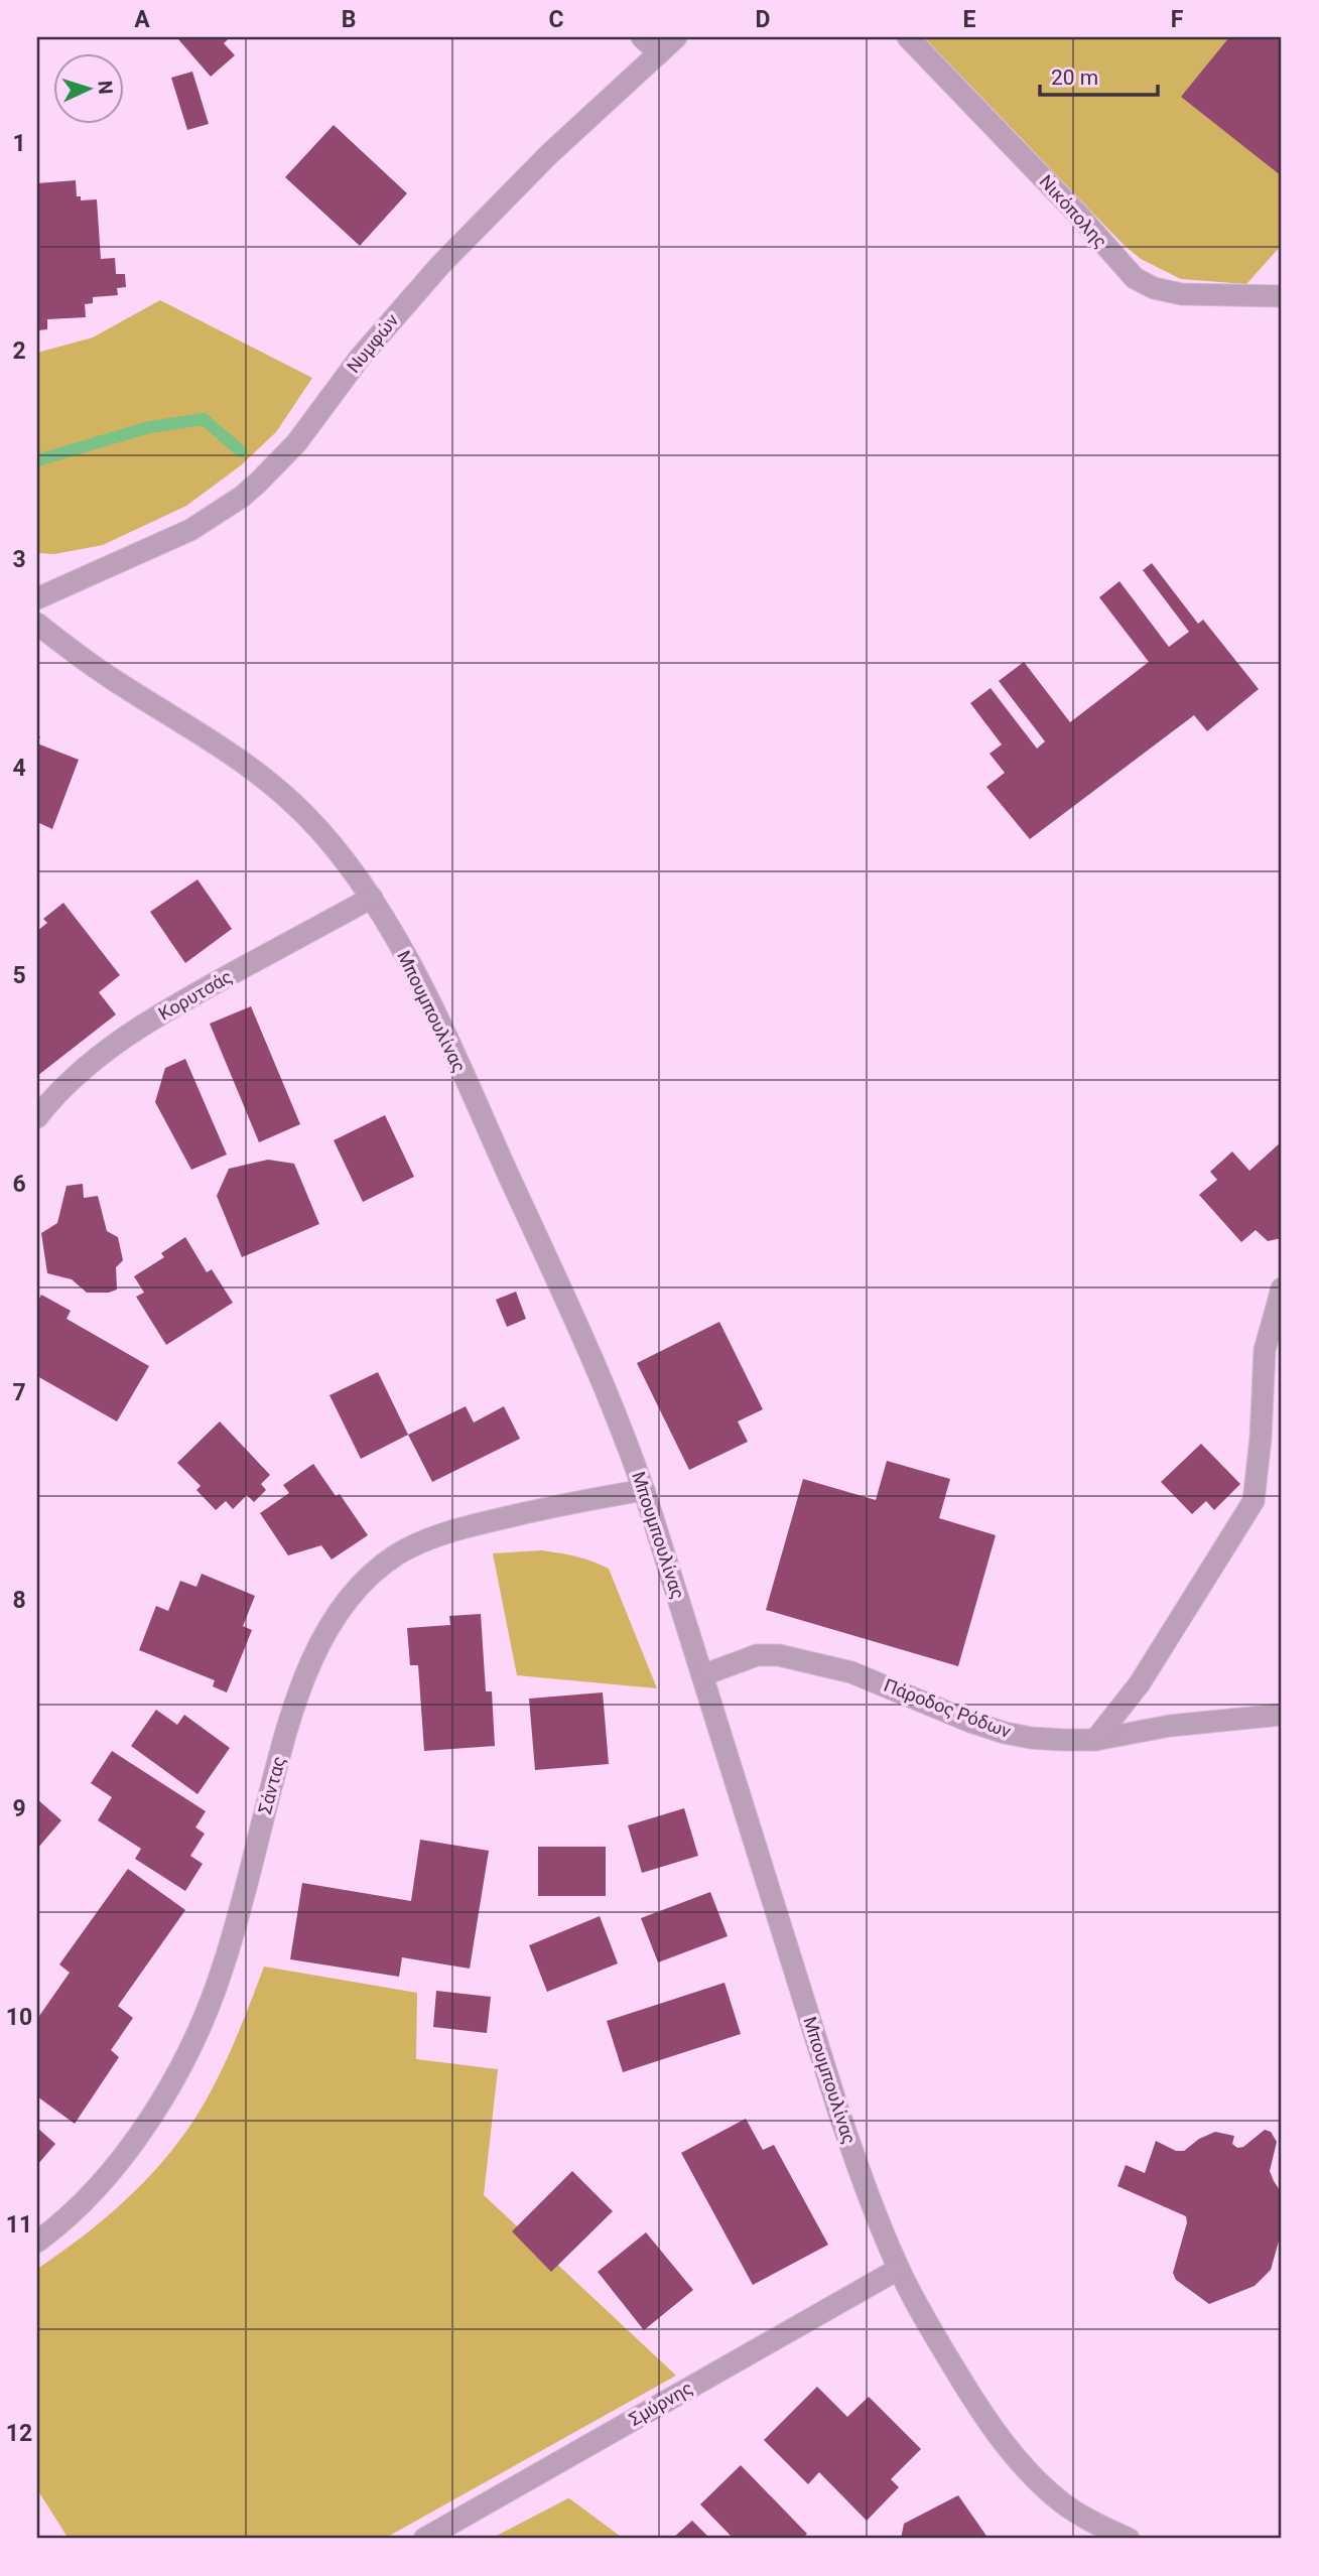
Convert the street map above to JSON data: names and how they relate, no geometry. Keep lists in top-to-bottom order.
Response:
{
  "streets": {
    "street": [
      "Νικόπολης",
      "Νυμφών",
      "Κορυτσάς",
      "Μπουμπουλίνας",
      "Πάροδος Ρόδων",
      "Σάντας",
      "Σμύρνης"
    ]
  },
  "crossings": [
    ["Κορυτσάς", "Μπουμπουλίνας"],
    ["Μπουμπουλίνας", "Πάροδος Ρόδων"],
    ["Μπουμπουλίνας", "Σάντας"],
    ["Μπουμπουλίνας", "Σμύρνης"]
  ],
  "scale_bar": "20 m",
  "north": "right",
  "grid": {
    "columns": [
      "A",
      "B",
      "C",
      "D",
      "E",
      "F"
    ],
    "rows": [
      "1",
      "2",
      "3",
      "4",
      "5",
      "6",
      "7",
      "8",
      "9",
      "10",
      "11",
      "12"
    ]
  }
}
